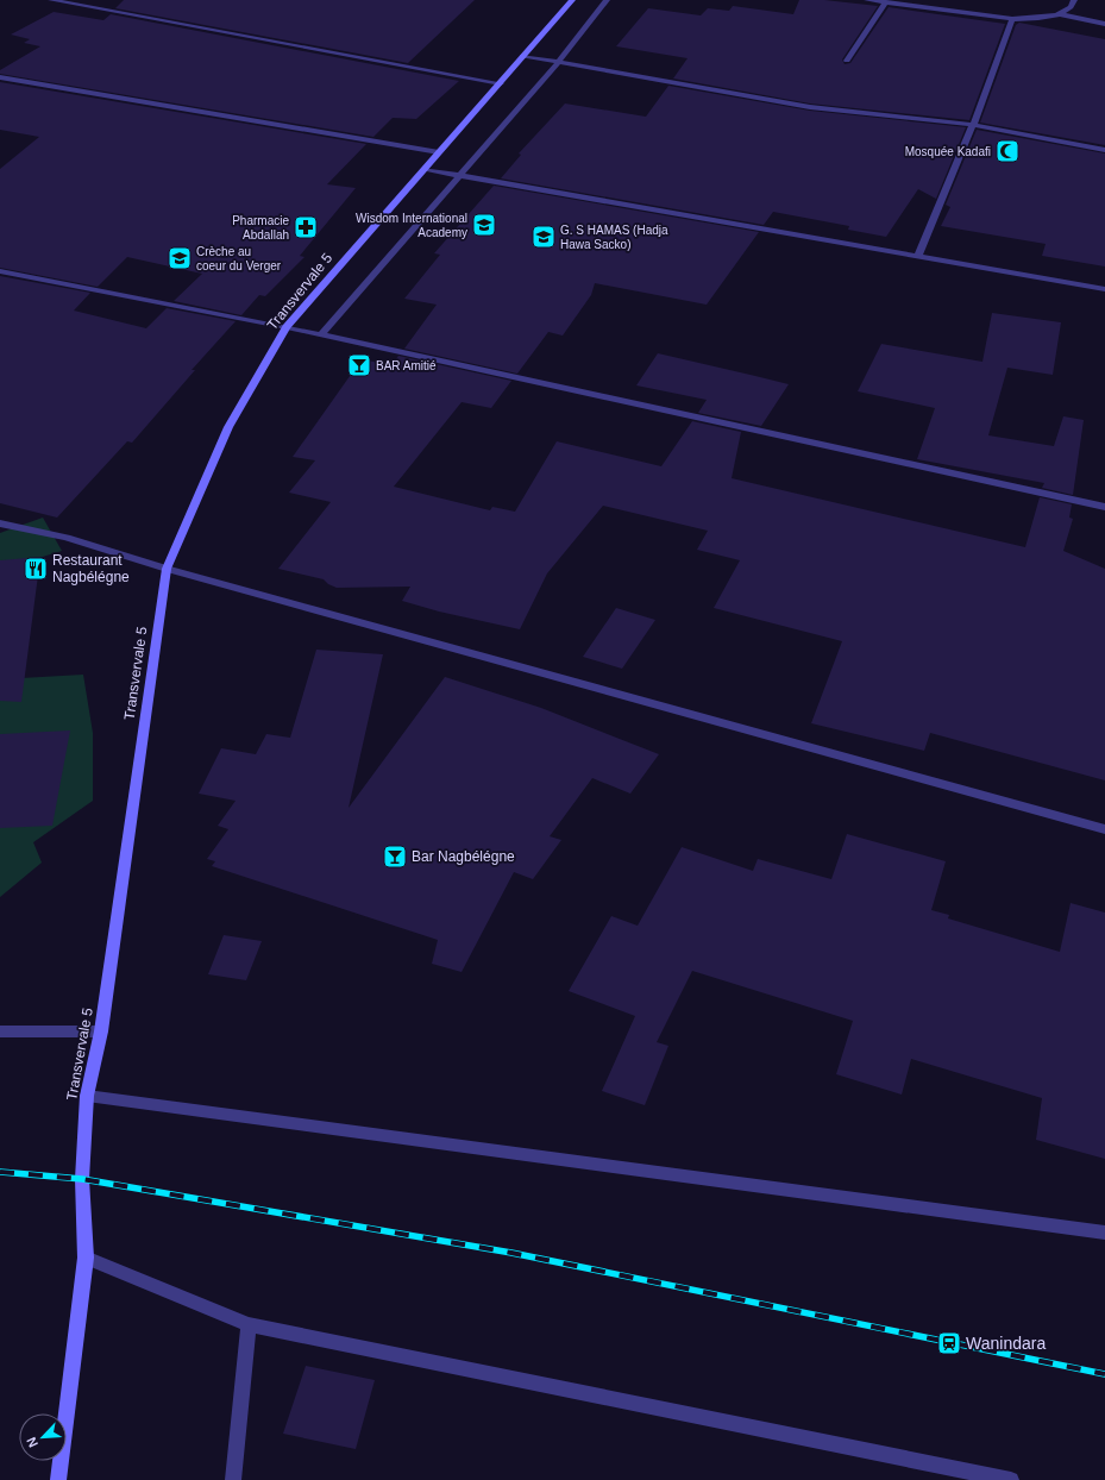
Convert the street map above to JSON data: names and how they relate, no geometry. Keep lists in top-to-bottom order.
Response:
{
  "streets": {
    "main road": ["Transvervale 5"]
  },
  "places": {
    "mosque": ["Mosquée Kadafi"],
    "school or university": ["Wisdom International Academy", "G. S HAMAS (Hadja Hawa Sacko)", "Crèche au coeur du Verger"],
    "pharmacy": ["Pharmacie Abdallah"],
    "bar": ["BAR Amitié", "Bar Nagbélégne"],
    "restaurant": ["Restaurant Nagbélégne"],
    "station": ["Wanindara"]
  },
  "north": "bottom left"
}
